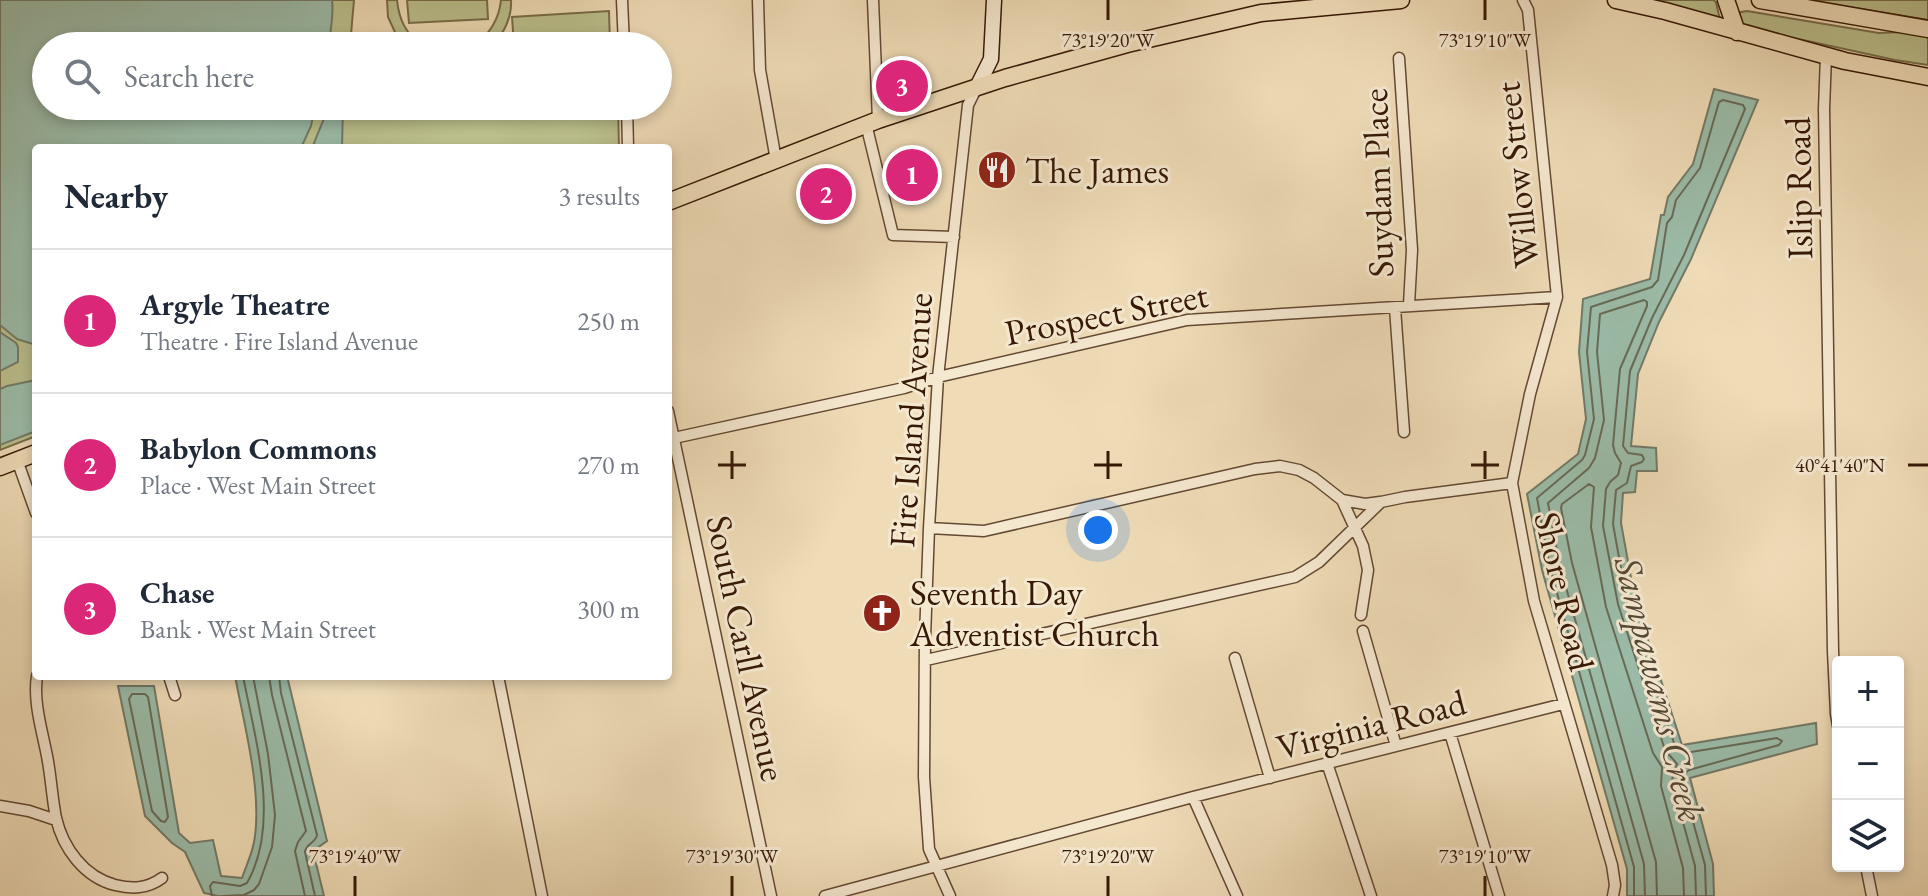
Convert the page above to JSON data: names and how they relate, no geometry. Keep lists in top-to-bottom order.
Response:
{
  "streets": {
    "street": [
      "Willow Street",
      "Suydam Place",
      "Islip Road",
      "Prospect Street",
      "Fire Island Avenue",
      "Shore Road",
      "South Carll Avenue",
      "Virginia Road"
    ]
  },
  "crossings": [
    ["Willow Street", "Prospect Street"],
    ["Willow Street", "Shore Road"],
    ["Suydam Place", "Prospect Street"],
    ["Prospect Street", "Fire Island Avenue"],
    ["Prospect Street", "Shore Road"],
    ["Prospect Street", "South Carll Avenue"],
    ["Shore Road", "Virginia Road"]
  ],
  "water": ["Sampawams Creek"],
  "places": {
    "restaurant": ["The James"],
    "church": ["Seventh Day Adventist Church"]
  },
  "page": {
    "search": "Search here",
    "pins": ["3", "1", "2"],
    "heading": ["Nearby", "3 results"],
    "list": [
      {
        "mark": "1",
        "name": "Argyle Theatre",
        "note": "Theatre · Fire Island Avenue",
        "value": "250 m"
      },
      {
        "mark": "2",
        "name": "Babylon Commons",
        "note": "Place · West Main Street",
        "value": "270 m"
      },
      {
        "mark": "3",
        "name": "Chase",
        "note": "Bank · West Main Street",
        "value": "300 m"
      }
    ],
    "map_buttons": ["+", "−"]
  },
  "coordinates": [
    "73°19'20\"W",
    "73°19'10\"W",
    "40°41'40\"N",
    "73°19'40\"W",
    "73°19'30\"W"
  ]
}
